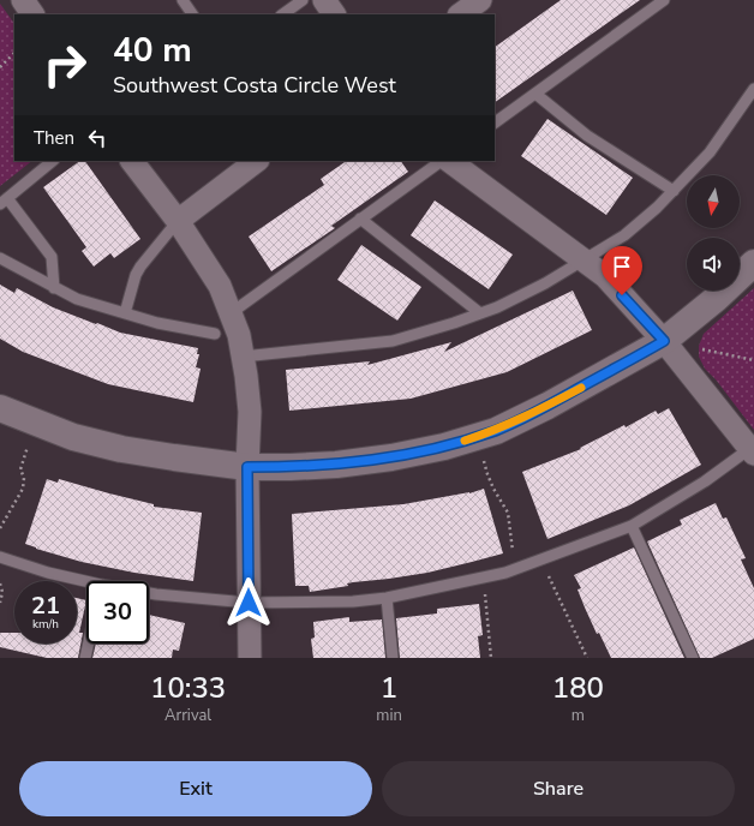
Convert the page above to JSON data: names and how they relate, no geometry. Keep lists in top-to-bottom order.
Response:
{
  "north": "bottom",
  "page": {
    "turn": ["40 m", "Southwest Costa Circle West"],
    "then": "Then",
    "speed": "21 km/h",
    "limit": "30",
    "eta": [
      "10:33",
      "Arrival",
      "1",
      "min",
      "180",
      "m"
    ],
    "buttons": ["Exit", "Share"]
  }
}
